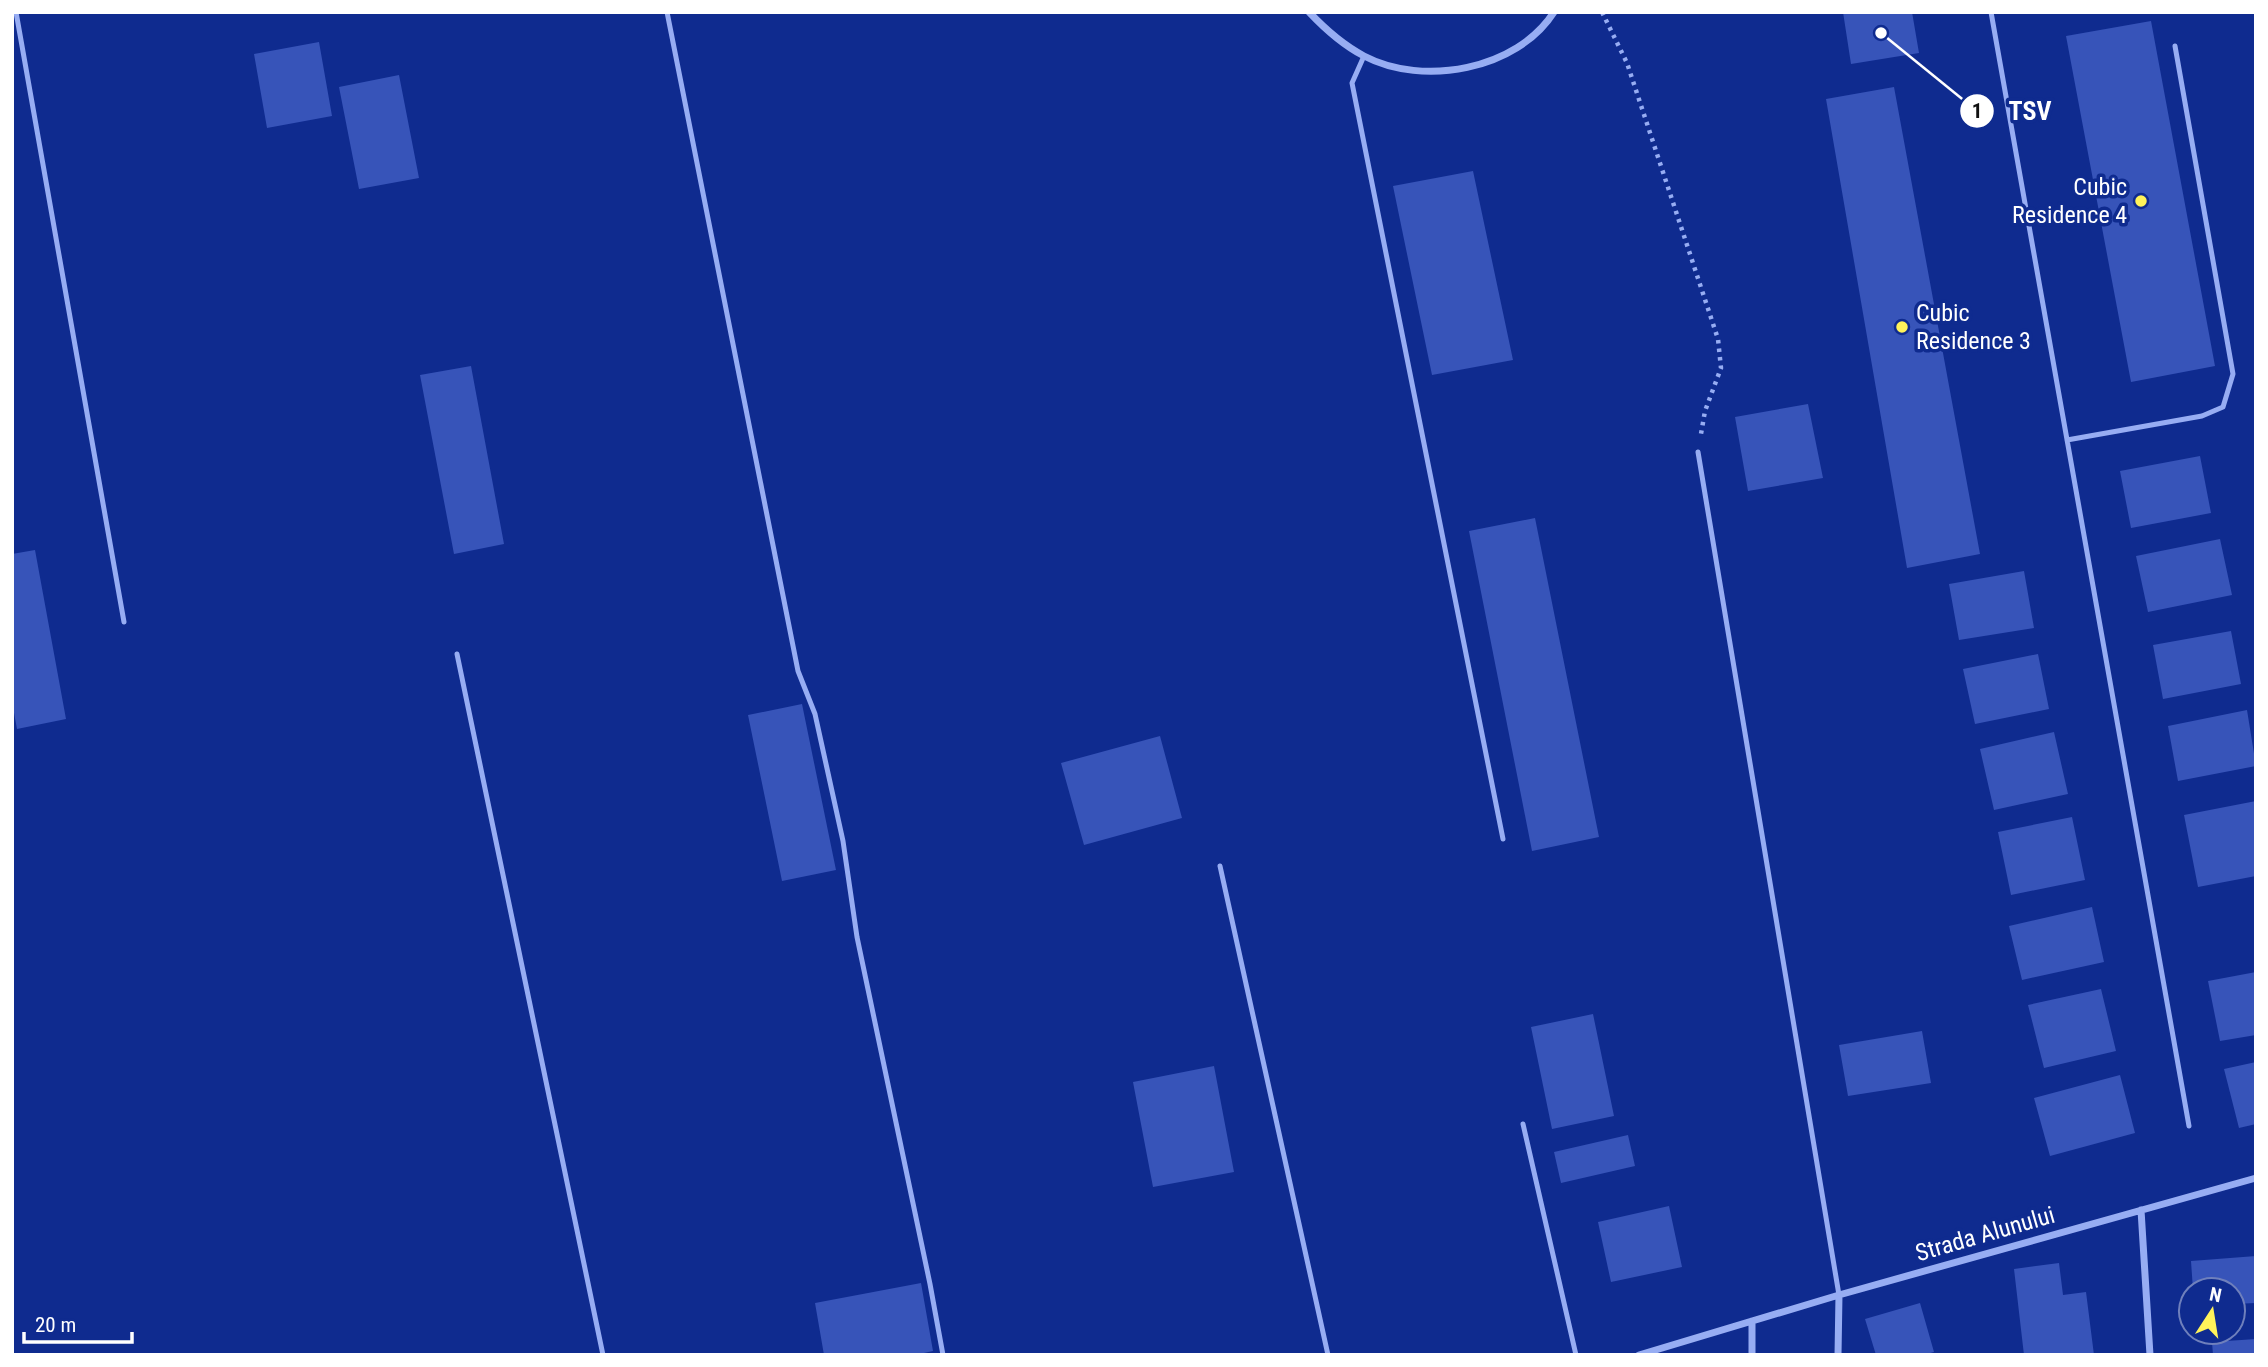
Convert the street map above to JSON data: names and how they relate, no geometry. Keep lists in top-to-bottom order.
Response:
{
  "streets": {
    "street": ["Strada Alunului"]
  },
  "places": ["TSV", "Cubic Residence 4", "Cubic Residence 3"],
  "scale_bar": "20 m",
  "north": "top"
}
